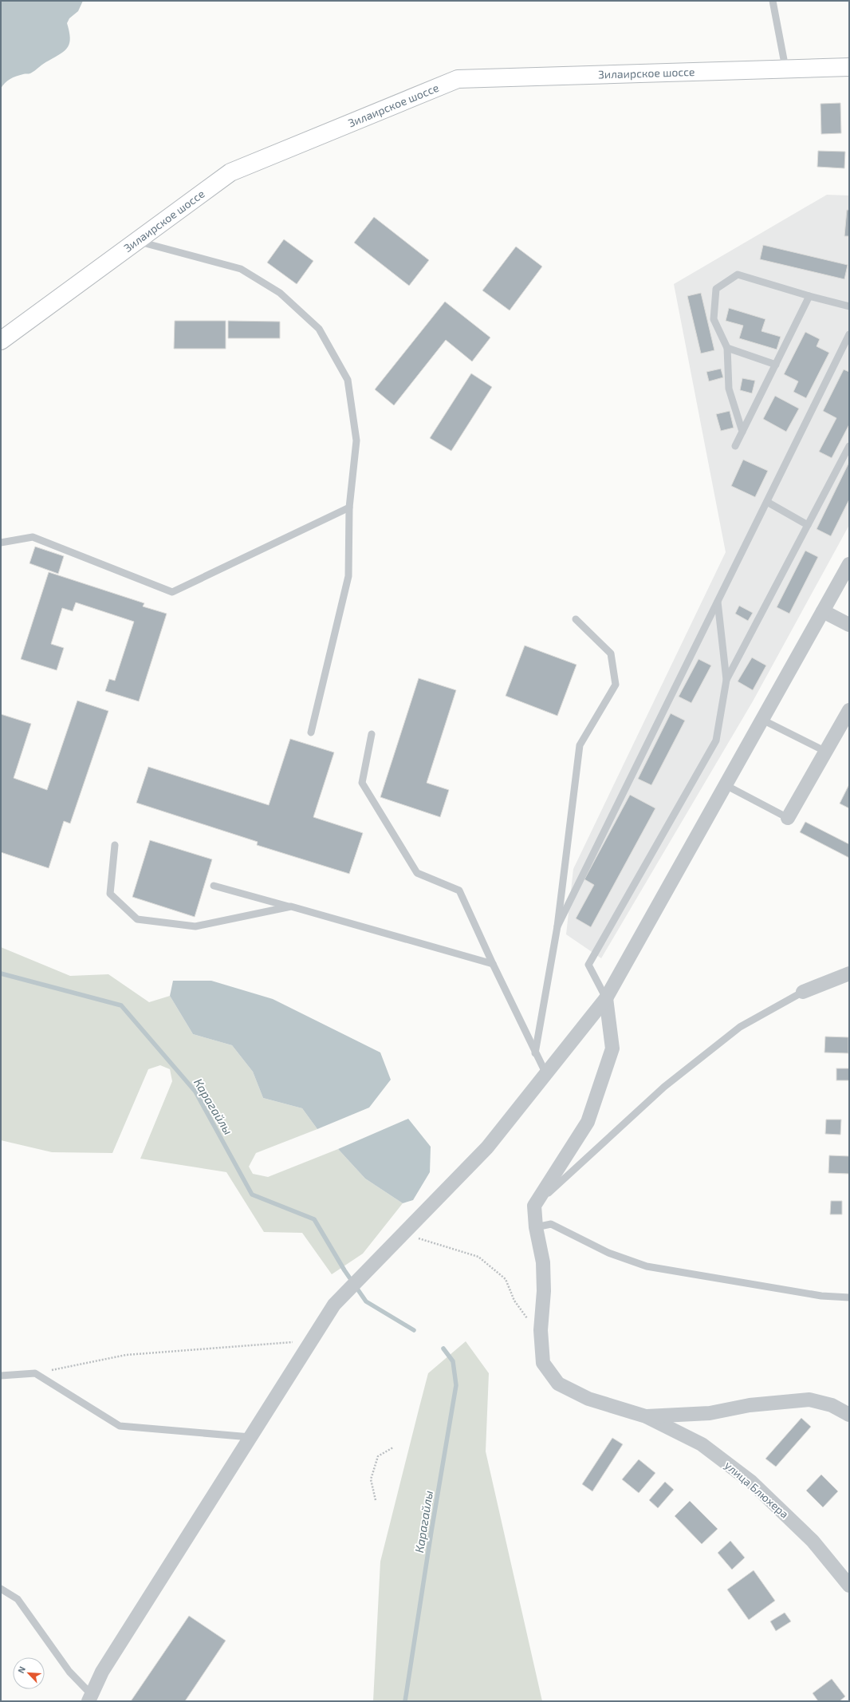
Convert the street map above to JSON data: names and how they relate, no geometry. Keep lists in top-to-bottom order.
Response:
{
  "streets": {
    "main road": ["Зилаирское шоссе"],
    "street": ["улица Блюхера"]
  },
  "water": ["Карагайлы"],
  "north": "top left"
}
